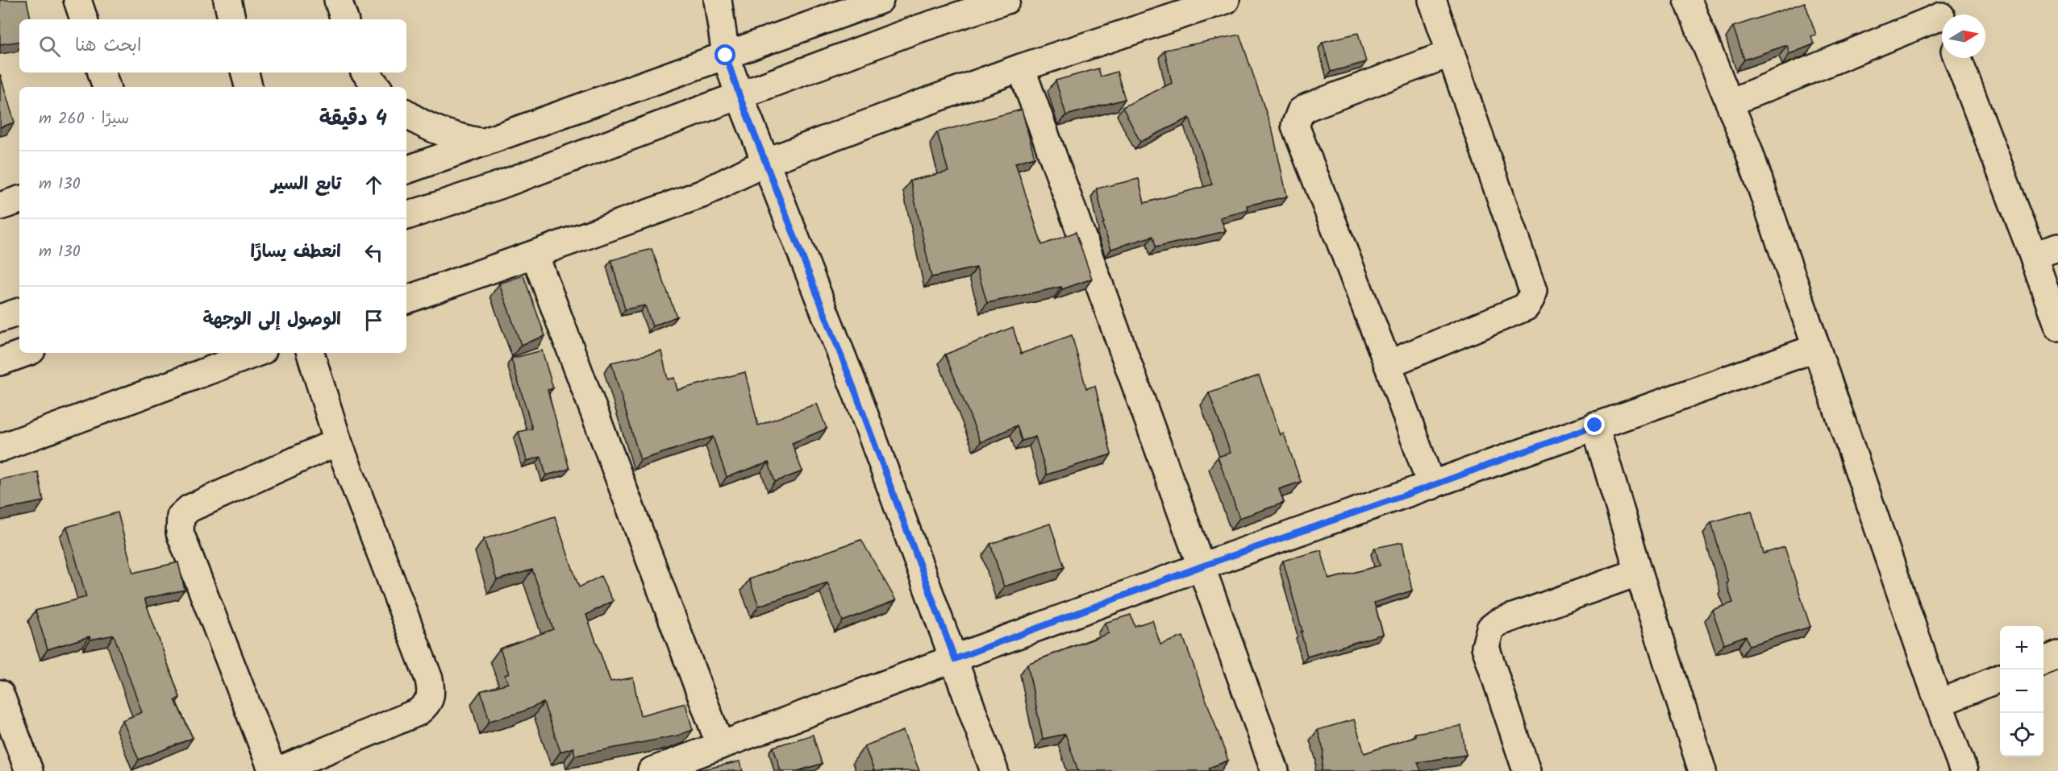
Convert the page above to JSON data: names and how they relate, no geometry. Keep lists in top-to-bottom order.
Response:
{
  "north": "right",
  "page": {
    "search": "ابحث هنا",
    "heading": ["4 دقيقة", "سيرًا · 260 m"],
    "list": [
      ["تابع السير", "130 m"],
      ["انعطف يسارًا", "130 m"],
      "الوصول إلى الوجهة"
    ],
    "map_buttons": ["+", "−"]
  }
}
